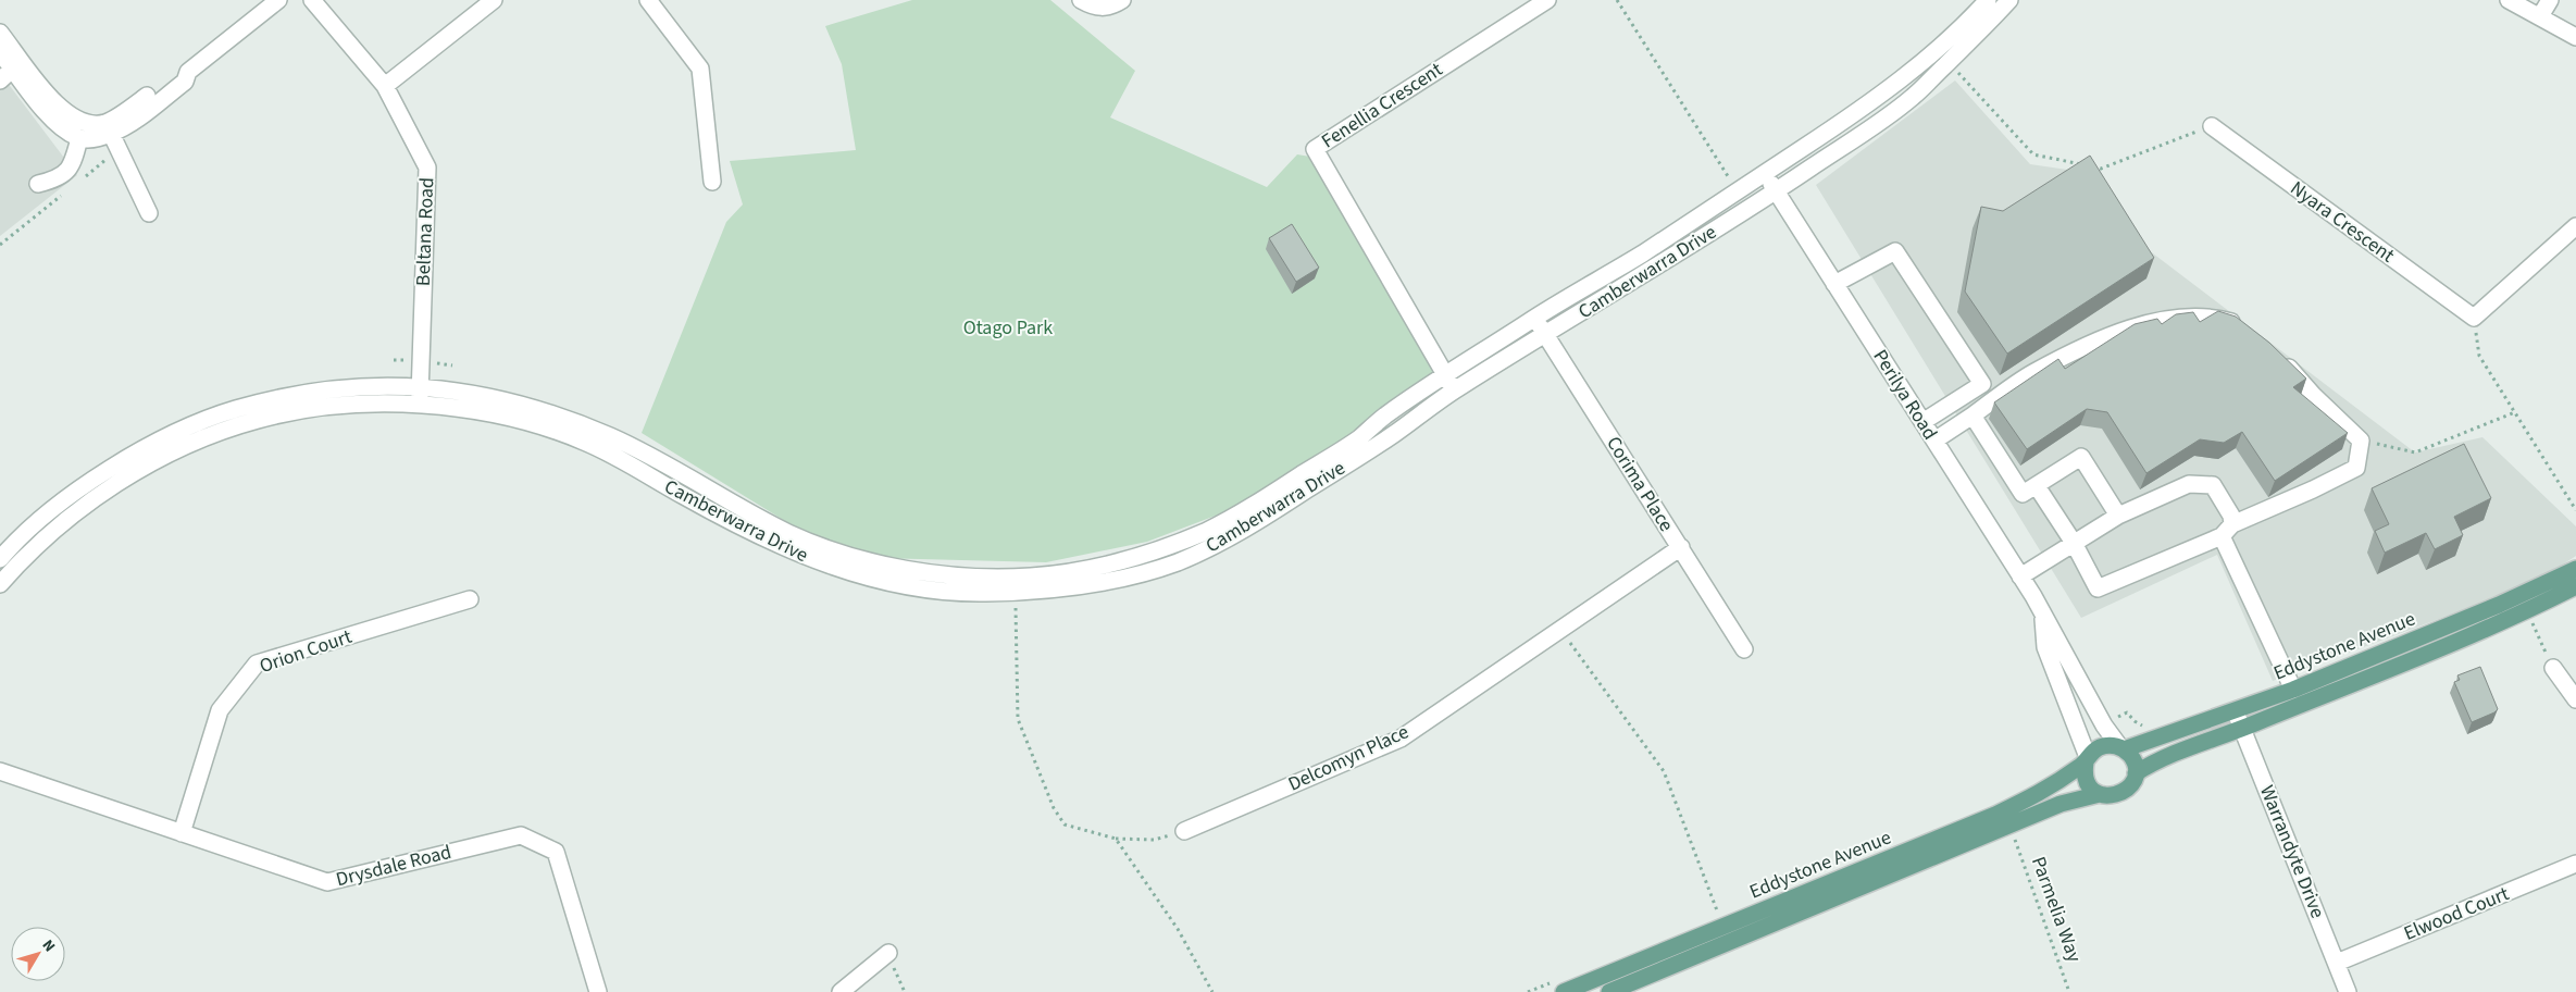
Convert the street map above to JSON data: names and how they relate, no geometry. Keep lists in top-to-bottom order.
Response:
{
  "streets": {
    "main road": ["Eddystone Avenue"],
    "street": [
      "Fenellia Crescent",
      "Nyara Crescent",
      "Beltana Road",
      "Camberwarra Drive",
      "Perilya Road",
      "Corima Place",
      "Orion Court",
      "Delcomyn Place",
      "Warrandyte Drive",
      "Drysdale Road",
      "Elwood Court"
    ],
    "path": ["Parmelia Way"]
  },
  "crossings": [
    ["Fenellia Crescent", "Camberwarra Drive"],
    ["Beltana Road", "Camberwarra Drive"],
    ["Camberwarra Drive", "Perilya Road"],
    ["Camberwarra Drive", "Corima Place"],
    ["Perilya Road", "Eddystone Avenue"],
    ["Corima Place", "Delcomyn Place"],
    ["Eddystone Avenue", "Warrandyte Drive"],
    ["Orion Court", "Drysdale Road"],
    ["Warrandyte Drive", "Elwood Court"]
  ],
  "parks": ["Otago Park"],
  "north": "top right"
}
